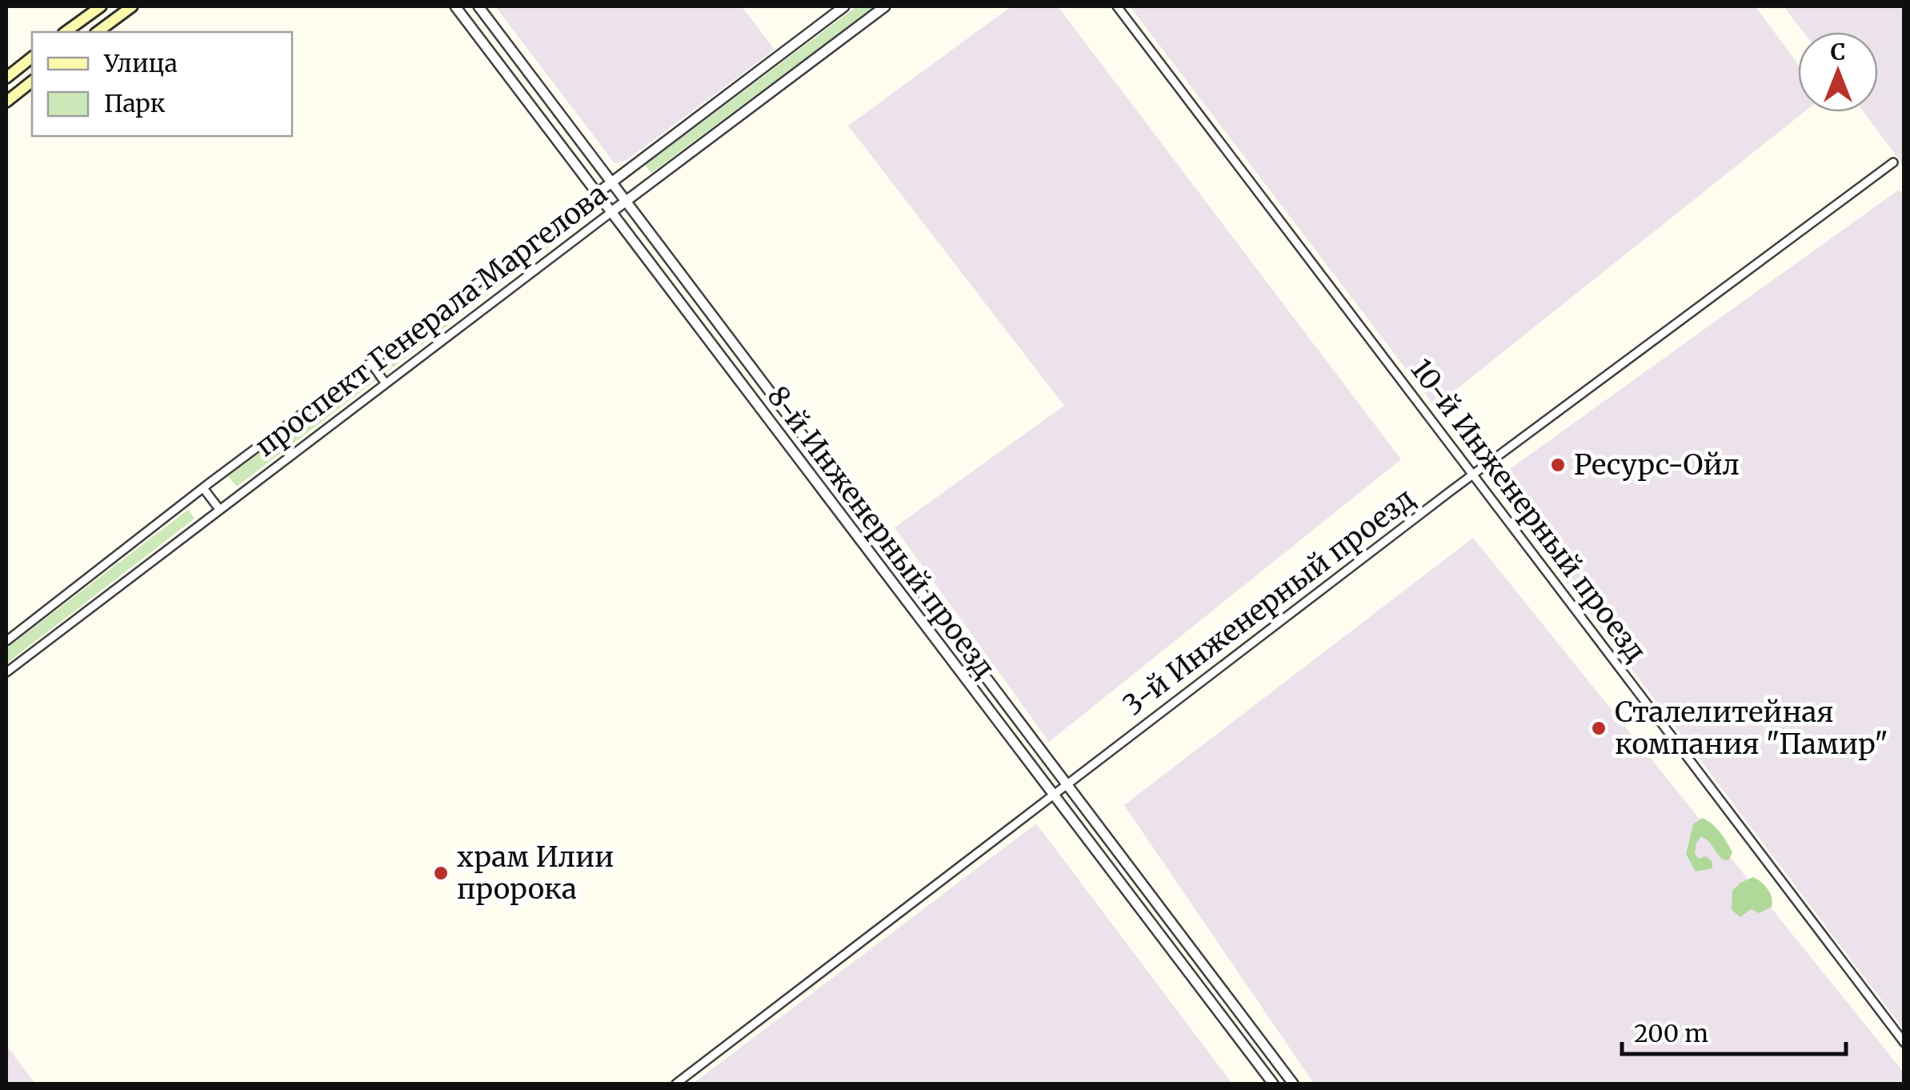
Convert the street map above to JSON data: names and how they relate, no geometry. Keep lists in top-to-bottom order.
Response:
{
  "streets": {
    "street": [
      "проспект Генерала Маргелова",
      "10-й Инженерный проезд",
      "8-й Инженерный проезд",
      "3-й Инженерный проезд"
    ]
  },
  "crossings": [
    ["проспект Генерала Маргелова", "8-й Инженерный проезд"],
    ["10-й Инженерный проезд", "3-й Инженерный проезд"],
    ["8-й Инженерный проезд", "3-й Инженерный проезд"]
  ],
  "places": ["Ресурс-Ойл", "Сталелитейная компания \"Памир\"", "храм Илии пророка"],
  "legend": ["Улица", "Парк"],
  "scale_bar": "200 m",
  "north": "top"
}
